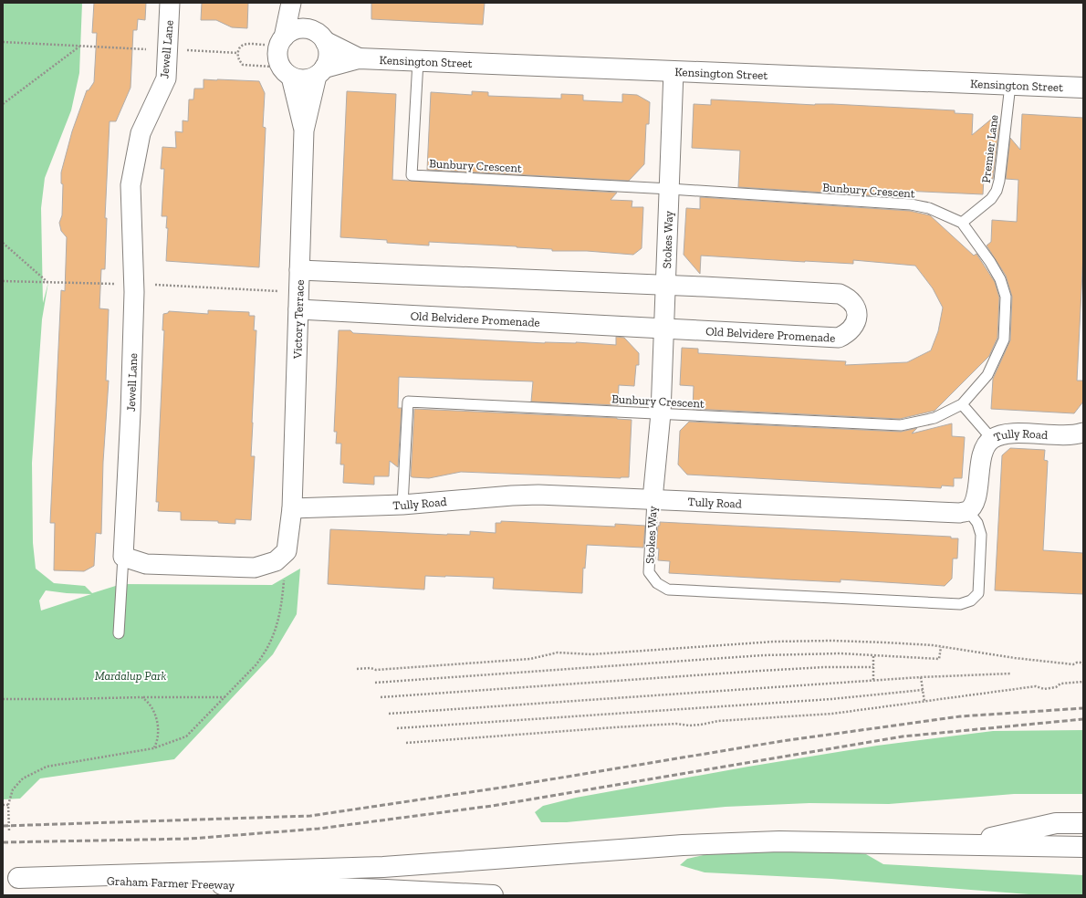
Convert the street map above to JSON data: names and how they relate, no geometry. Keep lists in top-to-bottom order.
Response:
{
  "streets": {
    "main road": ["Kensington Street", "Graham Farmer Freeway"],
    "street": [
      "Jewell Lane",
      "Stokes Way",
      "Victory Terrace",
      "Old Belvidere Promenade",
      "Tully Road"
    ],
    "lane": ["Premier Lane", "Bunbury Crescent"]
  },
  "crossings": [
    ["Kensington Street", "Premier Lane"],
    ["Kensington Street", "Bunbury Crescent"],
    ["Kensington Street", "Stokes Way"],
    ["Kensington Street", "Victory Terrace"],
    ["Premier Lane", "Bunbury Crescent"],
    ["Bunbury Crescent", "Stokes Way"],
    ["Bunbury Crescent", "Tully Road"],
    ["Stokes Way", "Old Belvidere Promenade"],
    ["Stokes Way", "Tully Road"],
    ["Victory Terrace", "Old Belvidere Promenade"],
    ["Victory Terrace", "Tully Road"]
  ],
  "parks": ["Mardalup Park"]
}
